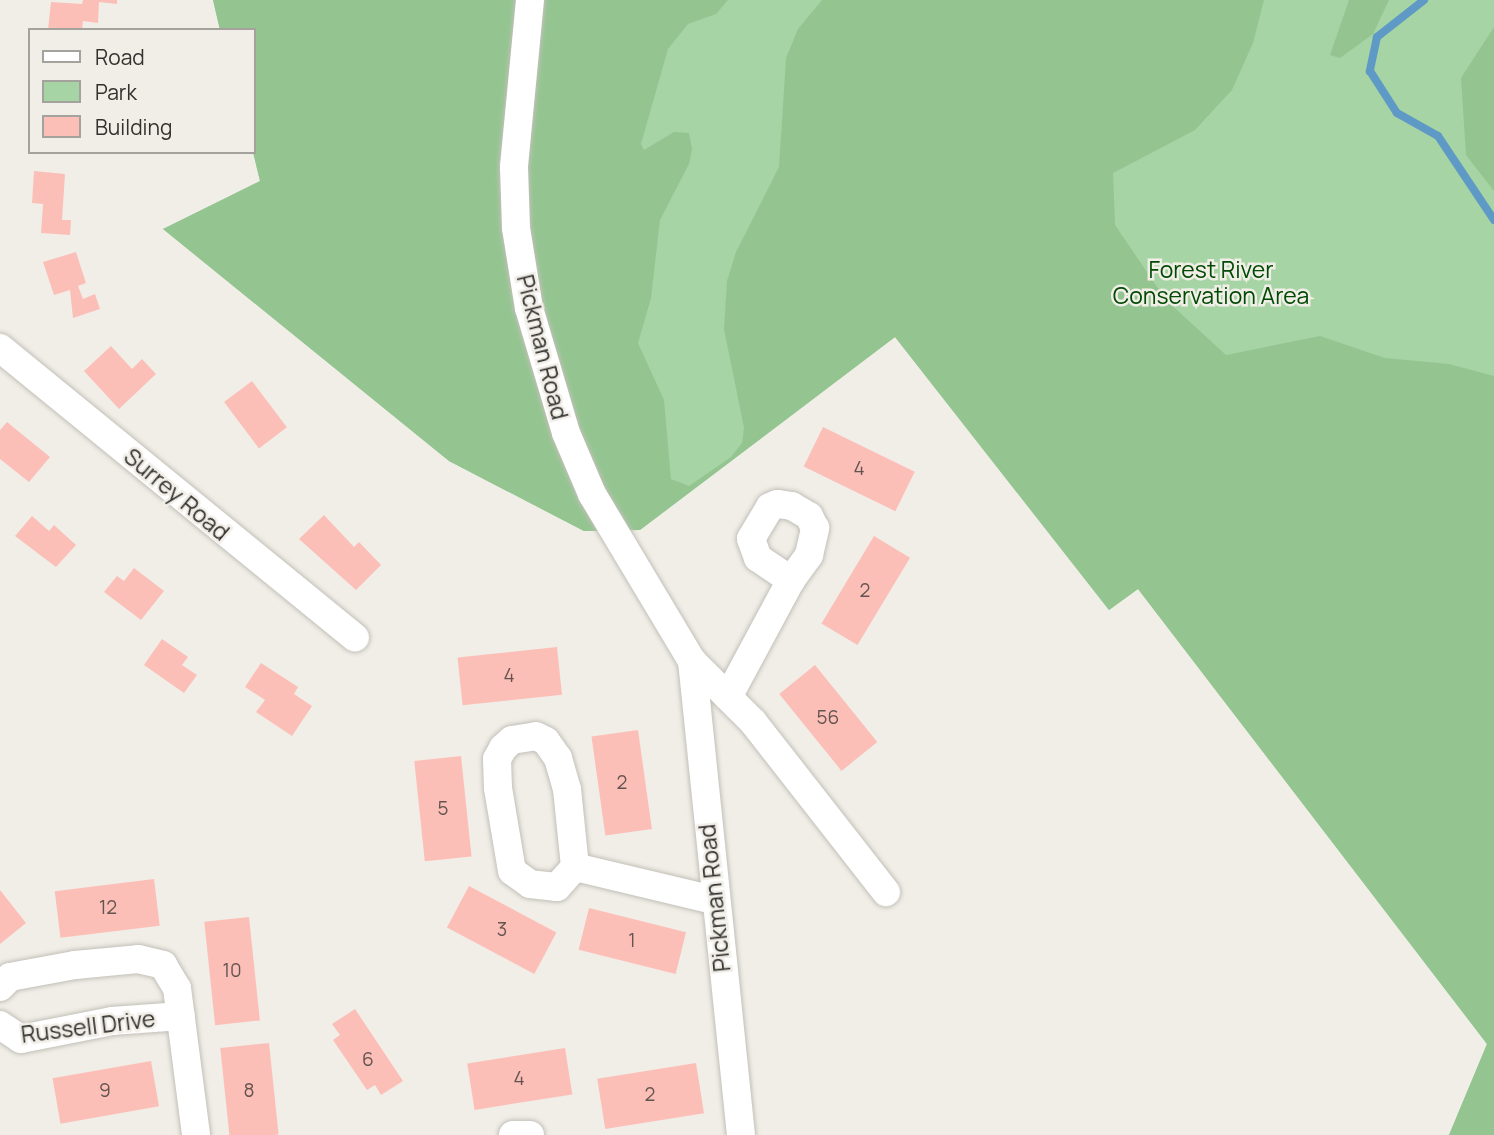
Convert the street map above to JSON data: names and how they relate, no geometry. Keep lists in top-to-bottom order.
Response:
{
  "streets": {
    "street": ["Pickman Road", "Surrey Road", "Russell Drive"]
  },
  "parks": ["Forest River Conservation Area"],
  "house_numbers": [
    "4",
    "2",
    "4",
    "56",
    "2",
    "5",
    "12",
    "3",
    "1",
    "10",
    "6",
    "4",
    "9",
    "8",
    "2"
  ],
  "legend": ["Road", "Park", "Building"]
}
